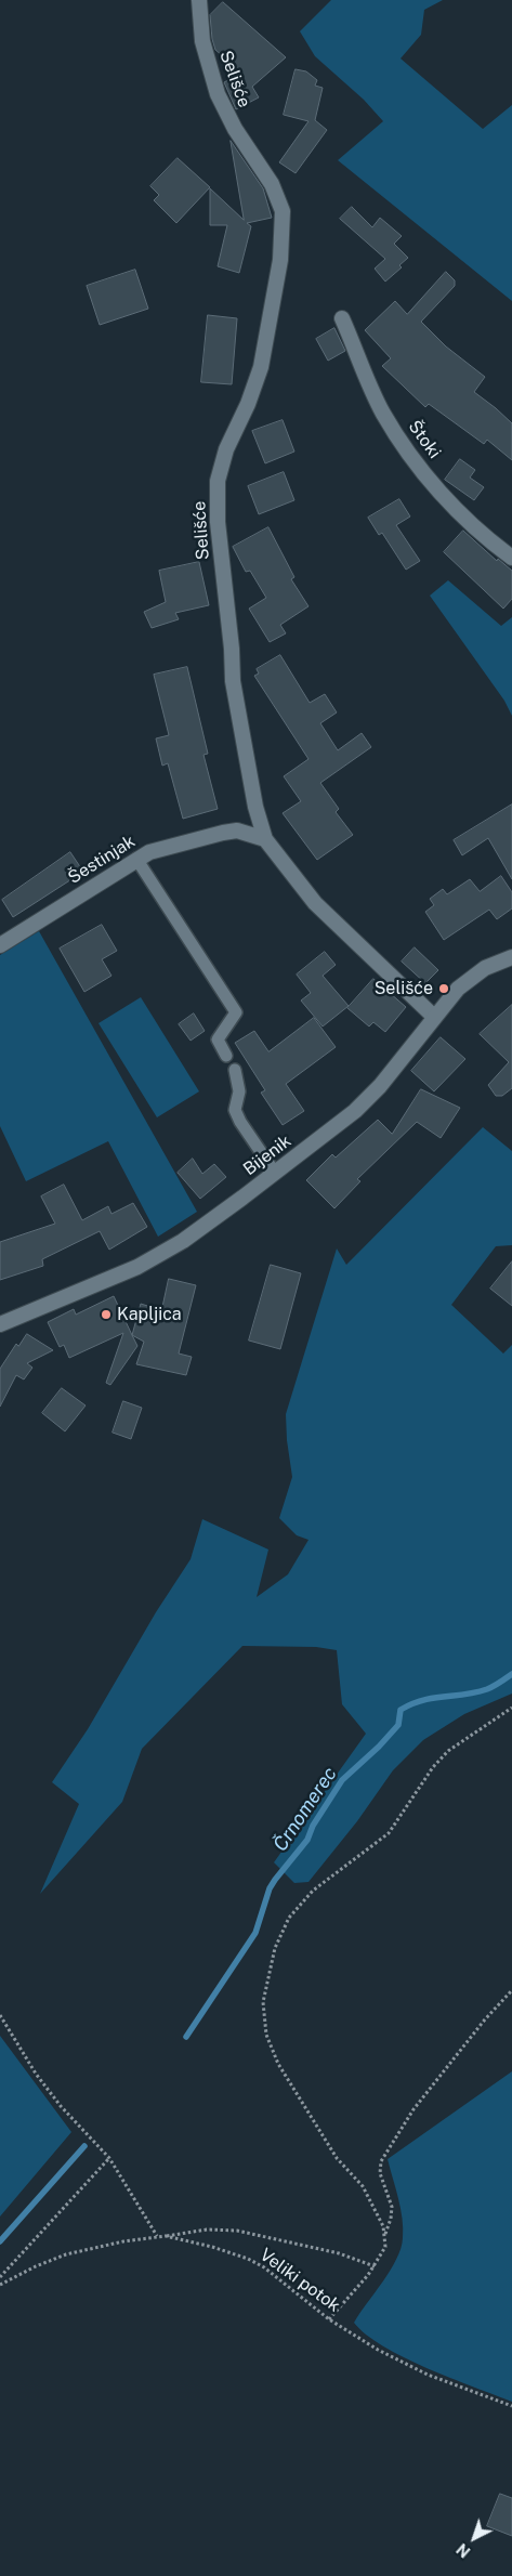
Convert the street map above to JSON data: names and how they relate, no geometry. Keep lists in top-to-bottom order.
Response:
{
  "streets": {
    "street": [
      "Selišće",
      "Štoki",
      "Šestinjak",
      "Bijenik"
    ],
    "path": ["Veliki potok"]
  },
  "crossings": [
    ["Selišće", "Šestinjak"],
    ["Selišće", "Bijenik"]
  ],
  "water": ["Črnomerec"],
  "places": ["Selišće", "Kapljica"],
  "north": "bottom left"
}
